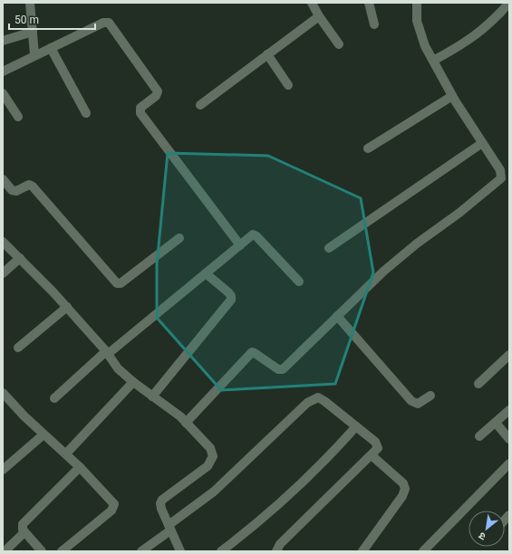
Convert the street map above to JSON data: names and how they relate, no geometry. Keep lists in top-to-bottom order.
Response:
{
  "scale_bar": "50 m",
  "north": "bottom left"
}
